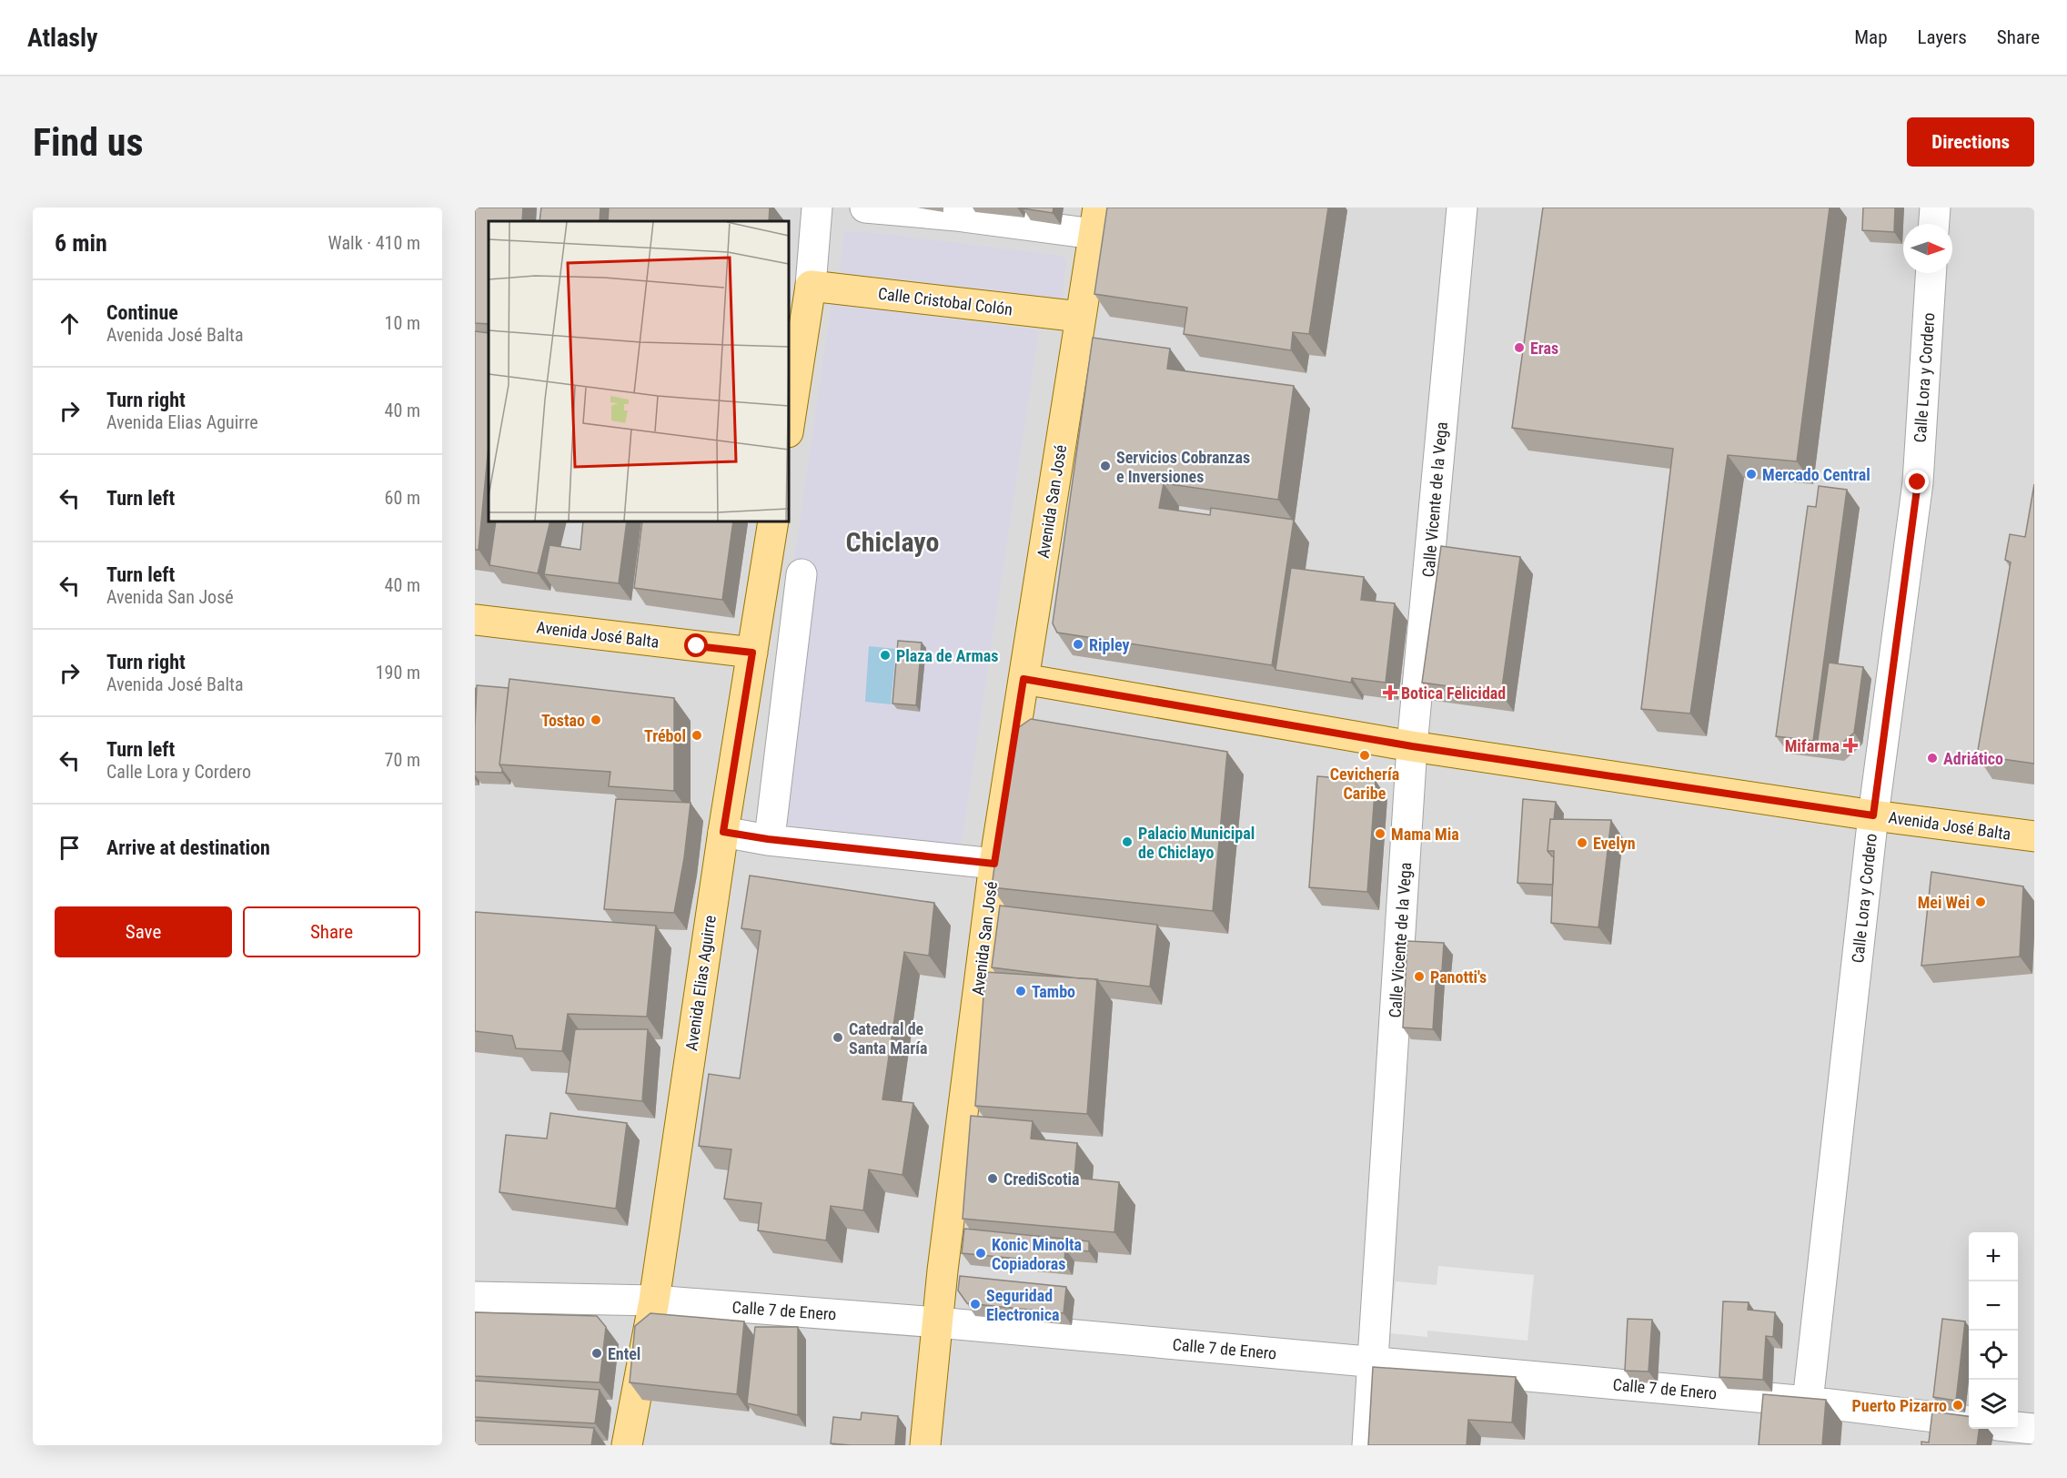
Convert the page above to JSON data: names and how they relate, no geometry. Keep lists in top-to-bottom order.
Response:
{
  "streets": {
    "main road": [
      "Calle Cristobal Colón",
      "Avenida San José",
      "Avenida José Balta",
      "Avenida Elias Aguirre"
    ],
    "street": ["Calle Lora y Cordero", "Calle Vicente de la Vega", "Calle 7 de Enero"]
  },
  "crossings": [
    ["Calle Cristobal Colón", "Avenida San José"],
    ["Calle Lora y Cordero", "Avenida José Balta"],
    ["Calle Lora y Cordero", "Calle 7 de Enero"],
    ["Calle Vicente de la Vega", "Avenida José Balta"],
    ["Calle Vicente de la Vega", "Calle 7 de Enero"],
    ["Avenida San José", "Avenida José Balta"],
    ["Avenida San José", "Calle 7 de Enero"],
    ["Avenida José Balta", "Avenida Elias Aguirre"],
    ["Avenida Elias Aguirre", "Calle 7 de Enero"]
  ],
  "districts": ["Chiclayo"],
  "places": {
    "other": [
      "Eras",
      "Servicios Cobranzas e Inversiones",
      "Mercado Central",
      "Ripley",
      "Plaza de Armas",
      "Tostao",
      "Trébol",
      "Cevichería Caribe",
      "Adriático",
      "Mama Mia",
      "Palacio Municipal de Chiclayo",
      "Evelyn",
      "Mei Wei",
      "Panotti's",
      "Tambo",
      "Catedral de Santa María",
      "CrediScotia",
      "Konic Minolta Copiadoras",
      "Seguridad Electronica",
      "Entel",
      "Puerto Pizarro"
    ],
    "health": ["Botica Felicidad", "Mifarma"]
  },
  "north": "right",
  "page": {
    "header": "Atlasly",
    "nav": ["Map", "Layers", "Share"],
    "buttons": [
      "Directions",
      ["Save", "Share"]
    ],
    "title": "Find us",
    "heading": ["6 min", "Walk · 410 m"],
    "list": [
      ["Continue", "Avenida José Balta", "10 m"],
      ["Turn right", "Avenida Elias Aguirre", "40 m"],
      ["Turn left", "60 m"],
      ["Turn left", "Avenida San José", "40 m"],
      ["Turn right", "Avenida José Balta", "190 m"],
      ["Turn left", "Calle Lora y Cordero", "70 m"],
      "Arrive at destination"
    ],
    "map_buttons": ["+", "−"]
  }
}
